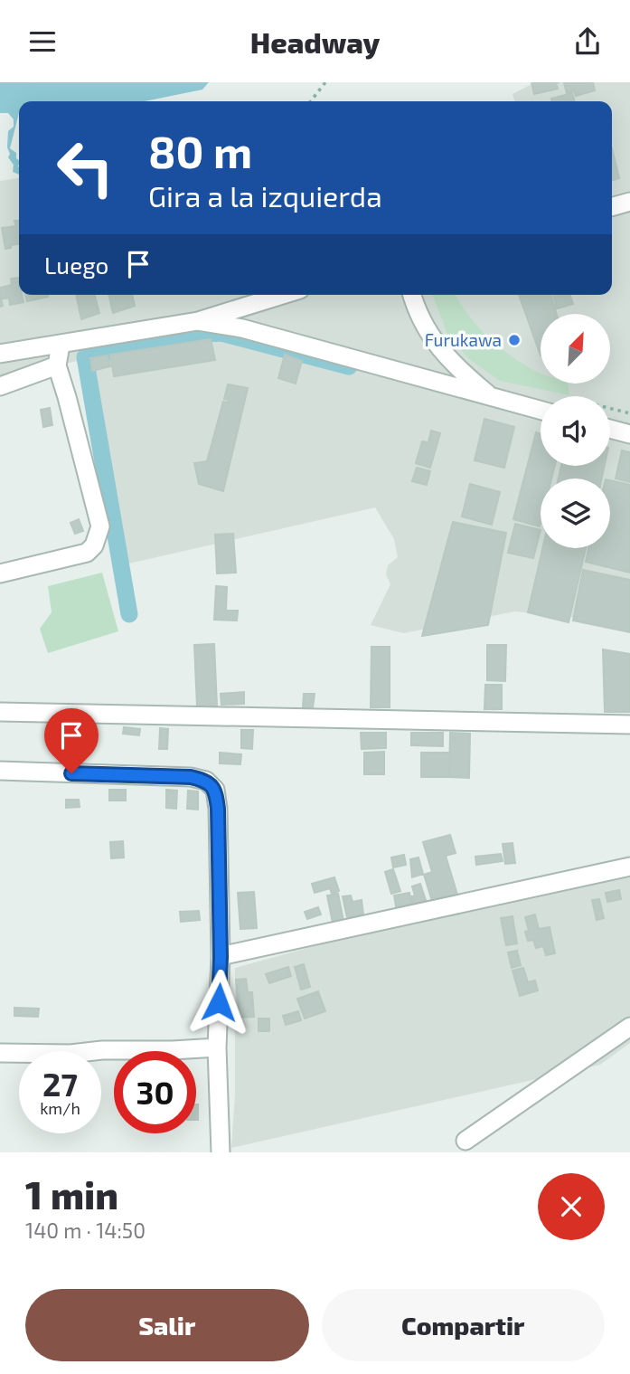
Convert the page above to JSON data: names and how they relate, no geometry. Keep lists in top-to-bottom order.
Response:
{
  "places": ["Furukawa"],
  "north": "top right",
  "page": {
    "header": "Headway",
    "turn": ["80 m", "Gira a la izquierda"],
    "then": "Luego",
    "speed": "27 km/h",
    "limit": "30",
    "heading": ["1 min", "140 m · 14:50"],
    "buttons": ["Salir", "Compartir"]
  }
}
